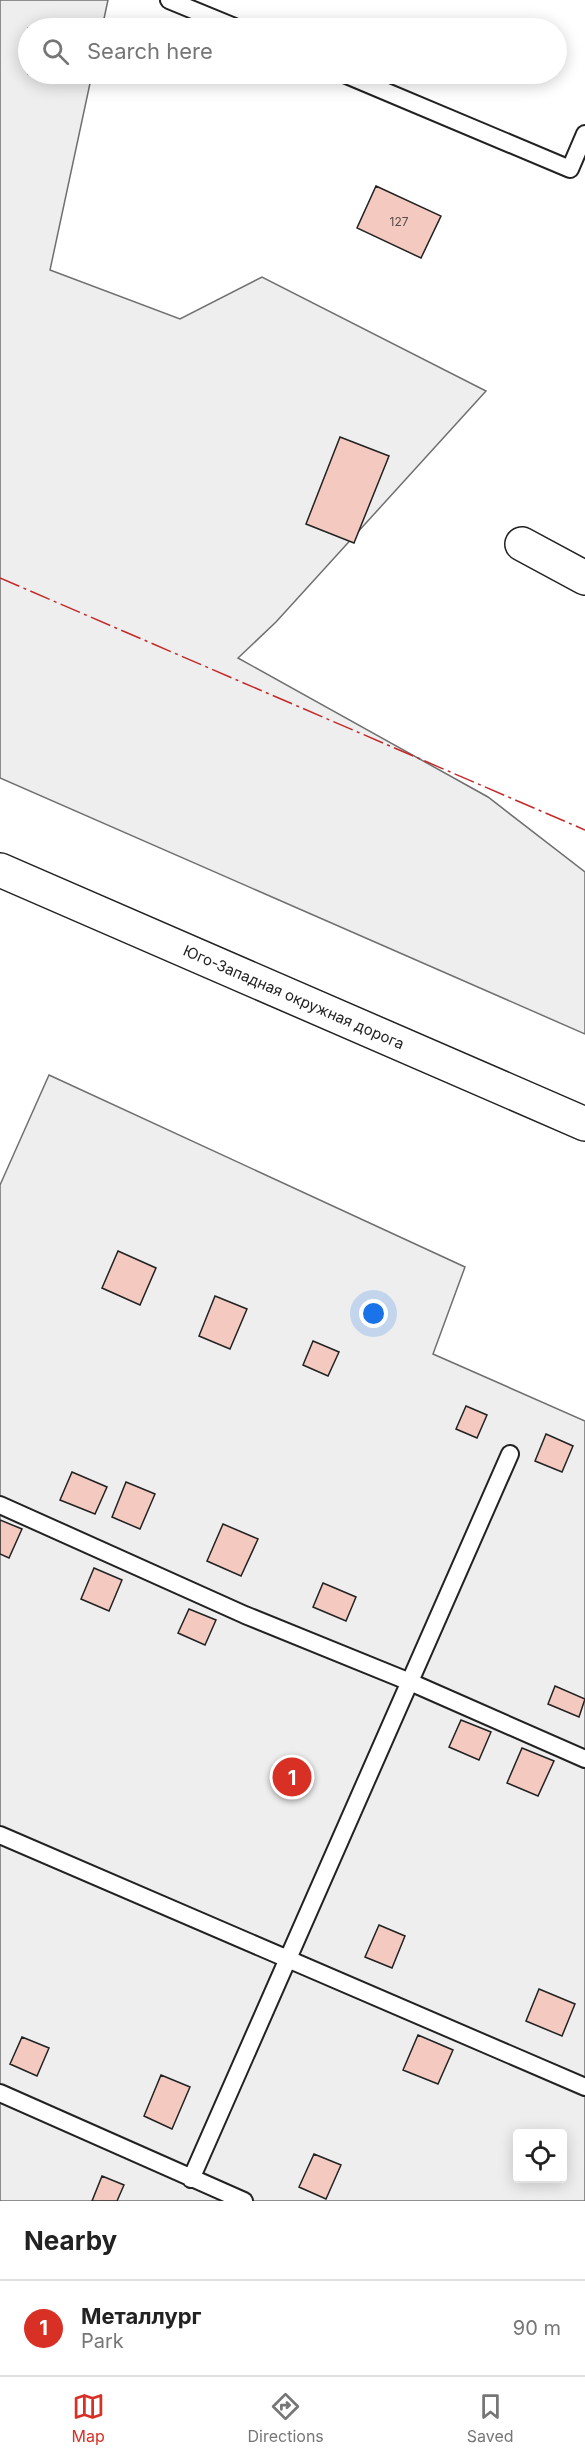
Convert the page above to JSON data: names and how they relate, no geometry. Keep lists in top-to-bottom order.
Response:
{
  "streets": {
    "main road": ["Юго-Западная окружная дорога"]
  },
  "house_numbers": ["127"],
  "page": {
    "search": "Search here",
    "pins": "1",
    "heading": "Nearby",
    "list": [
      {
        "mark": "1",
        "name": "Металлург",
        "note": "Park",
        "value": "90 m"
      }
    ],
    "nav": ["Map", "Directions", "Saved"]
  }
}
